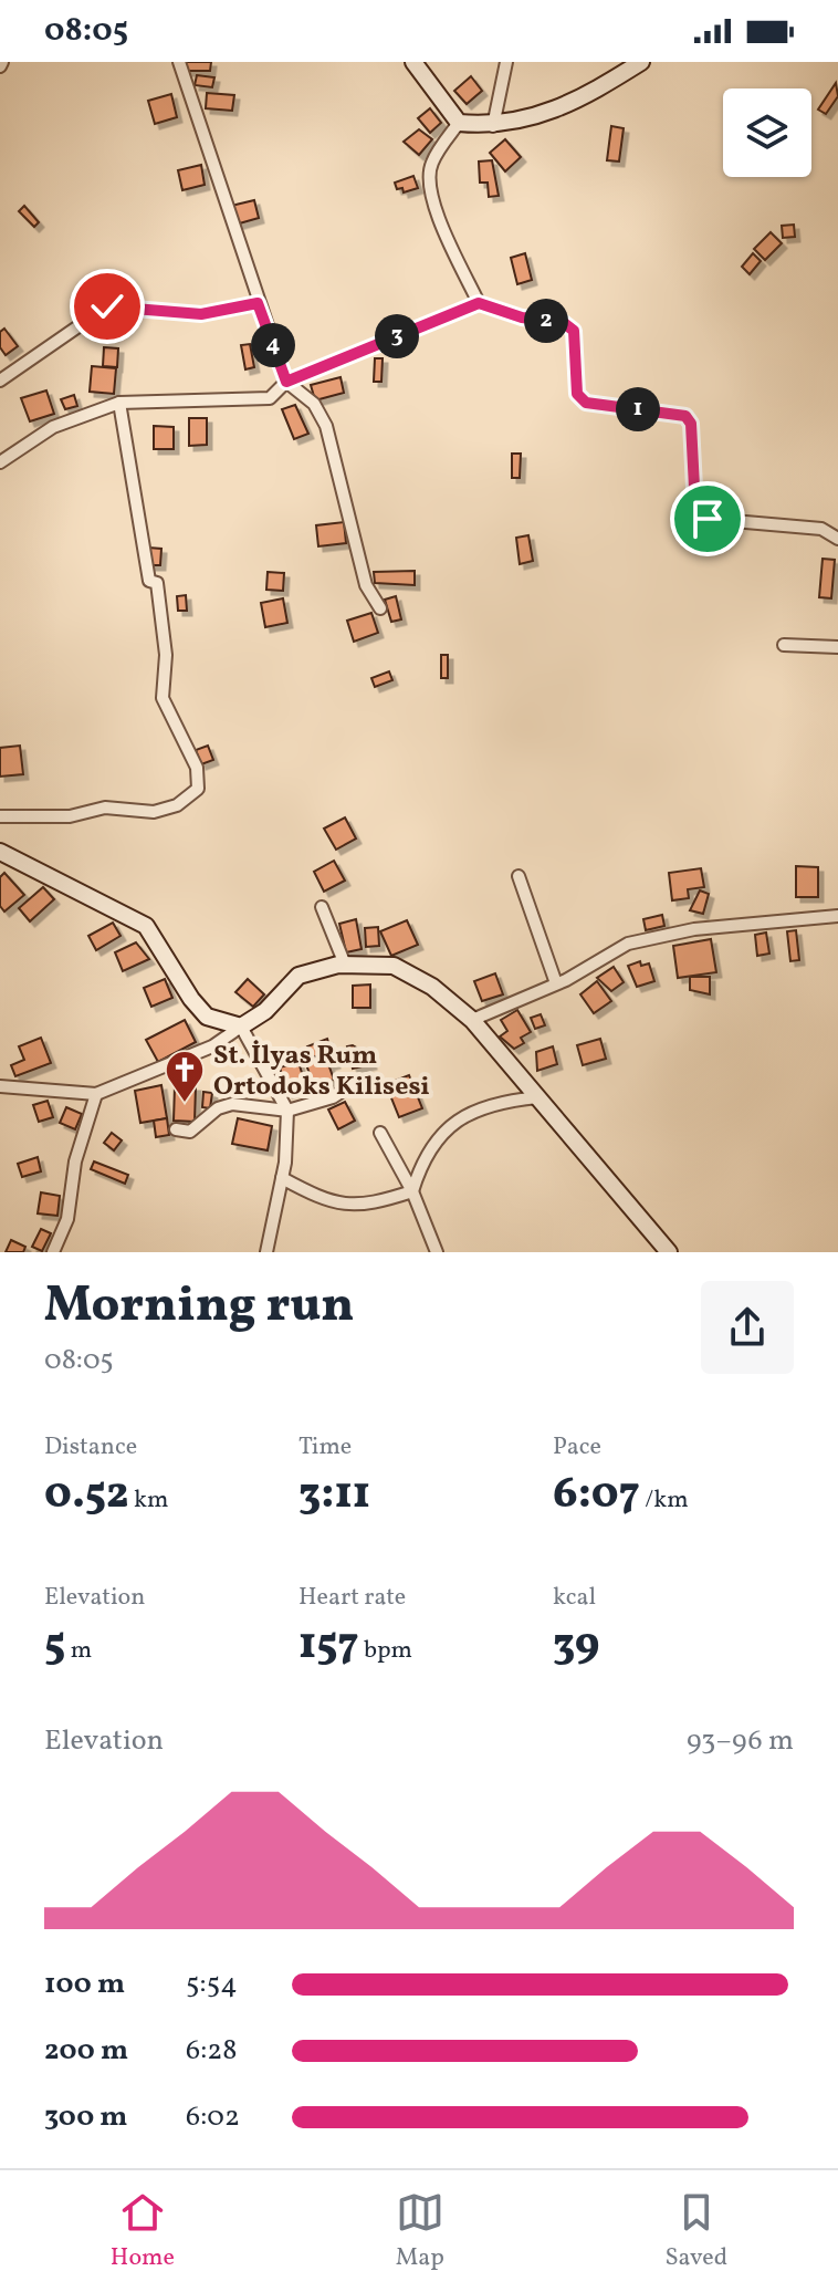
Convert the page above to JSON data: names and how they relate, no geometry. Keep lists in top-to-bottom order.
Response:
{
  "places": {
    "church": ["St. İlyas Rum Ortodoks Kilisesi"]
  },
  "page": {
    "status": "08:05",
    "pins": [
      "2",
      "3",
      "4",
      "1"
    ],
    "heading": ["Morning run", "08:05"],
    "stats": [
      ["Distance", "0.52 km"],
      ["Time", "3:11"],
      ["Pace", "6:07 /km"],
      ["Elevation", "5 m"],
      ["Heart rate", "157 bpm"],
      ["kcal", "39"]
    ],
    "chart": ["Elevation", "93–96 m"],
    "list": [
      {
        "name": "100 m",
        "note": "5:54"
      },
      {
        "name": "200 m",
        "note": "6:28"
      },
      {
        "name": "300 m",
        "note": "6:02"
      }
    ],
    "tabs": ["Home", "Map", "Saved"]
  }
}
